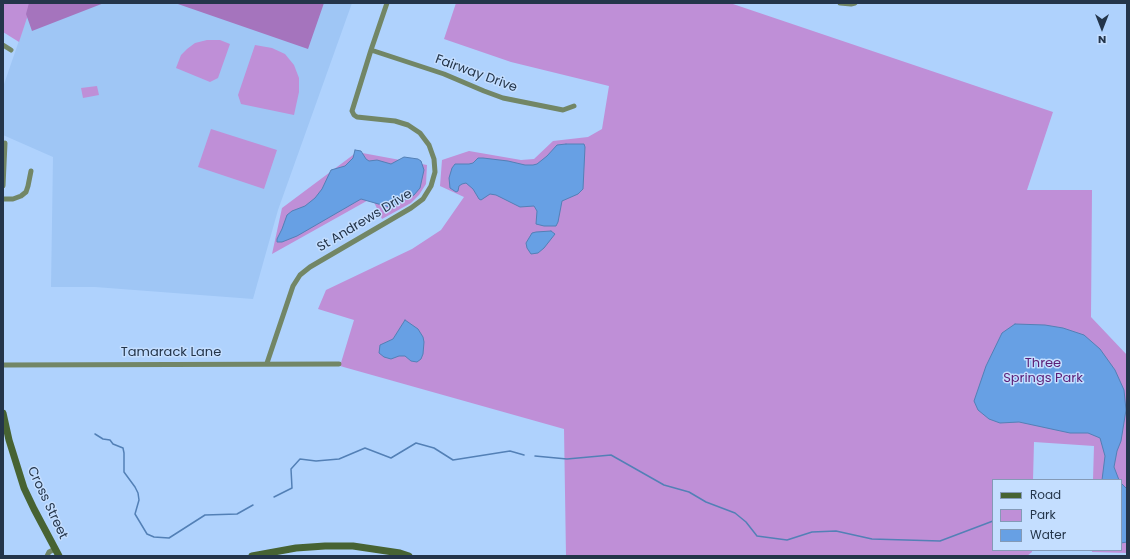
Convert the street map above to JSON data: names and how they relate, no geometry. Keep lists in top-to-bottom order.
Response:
{
  "streets": {
    "main road": ["Cross Street"],
    "street": ["Fairway Drive", "St Andrews Drive", "Tamarack Lane"]
  },
  "crossings": [
    ["Fairway Drive", "St Andrews Drive"],
    ["St Andrews Drive", "Tamarack Lane"]
  ],
  "parks": ["Three Springs Park"],
  "legend": ["Road", "Park", "Water"],
  "north": "bottom"
}
